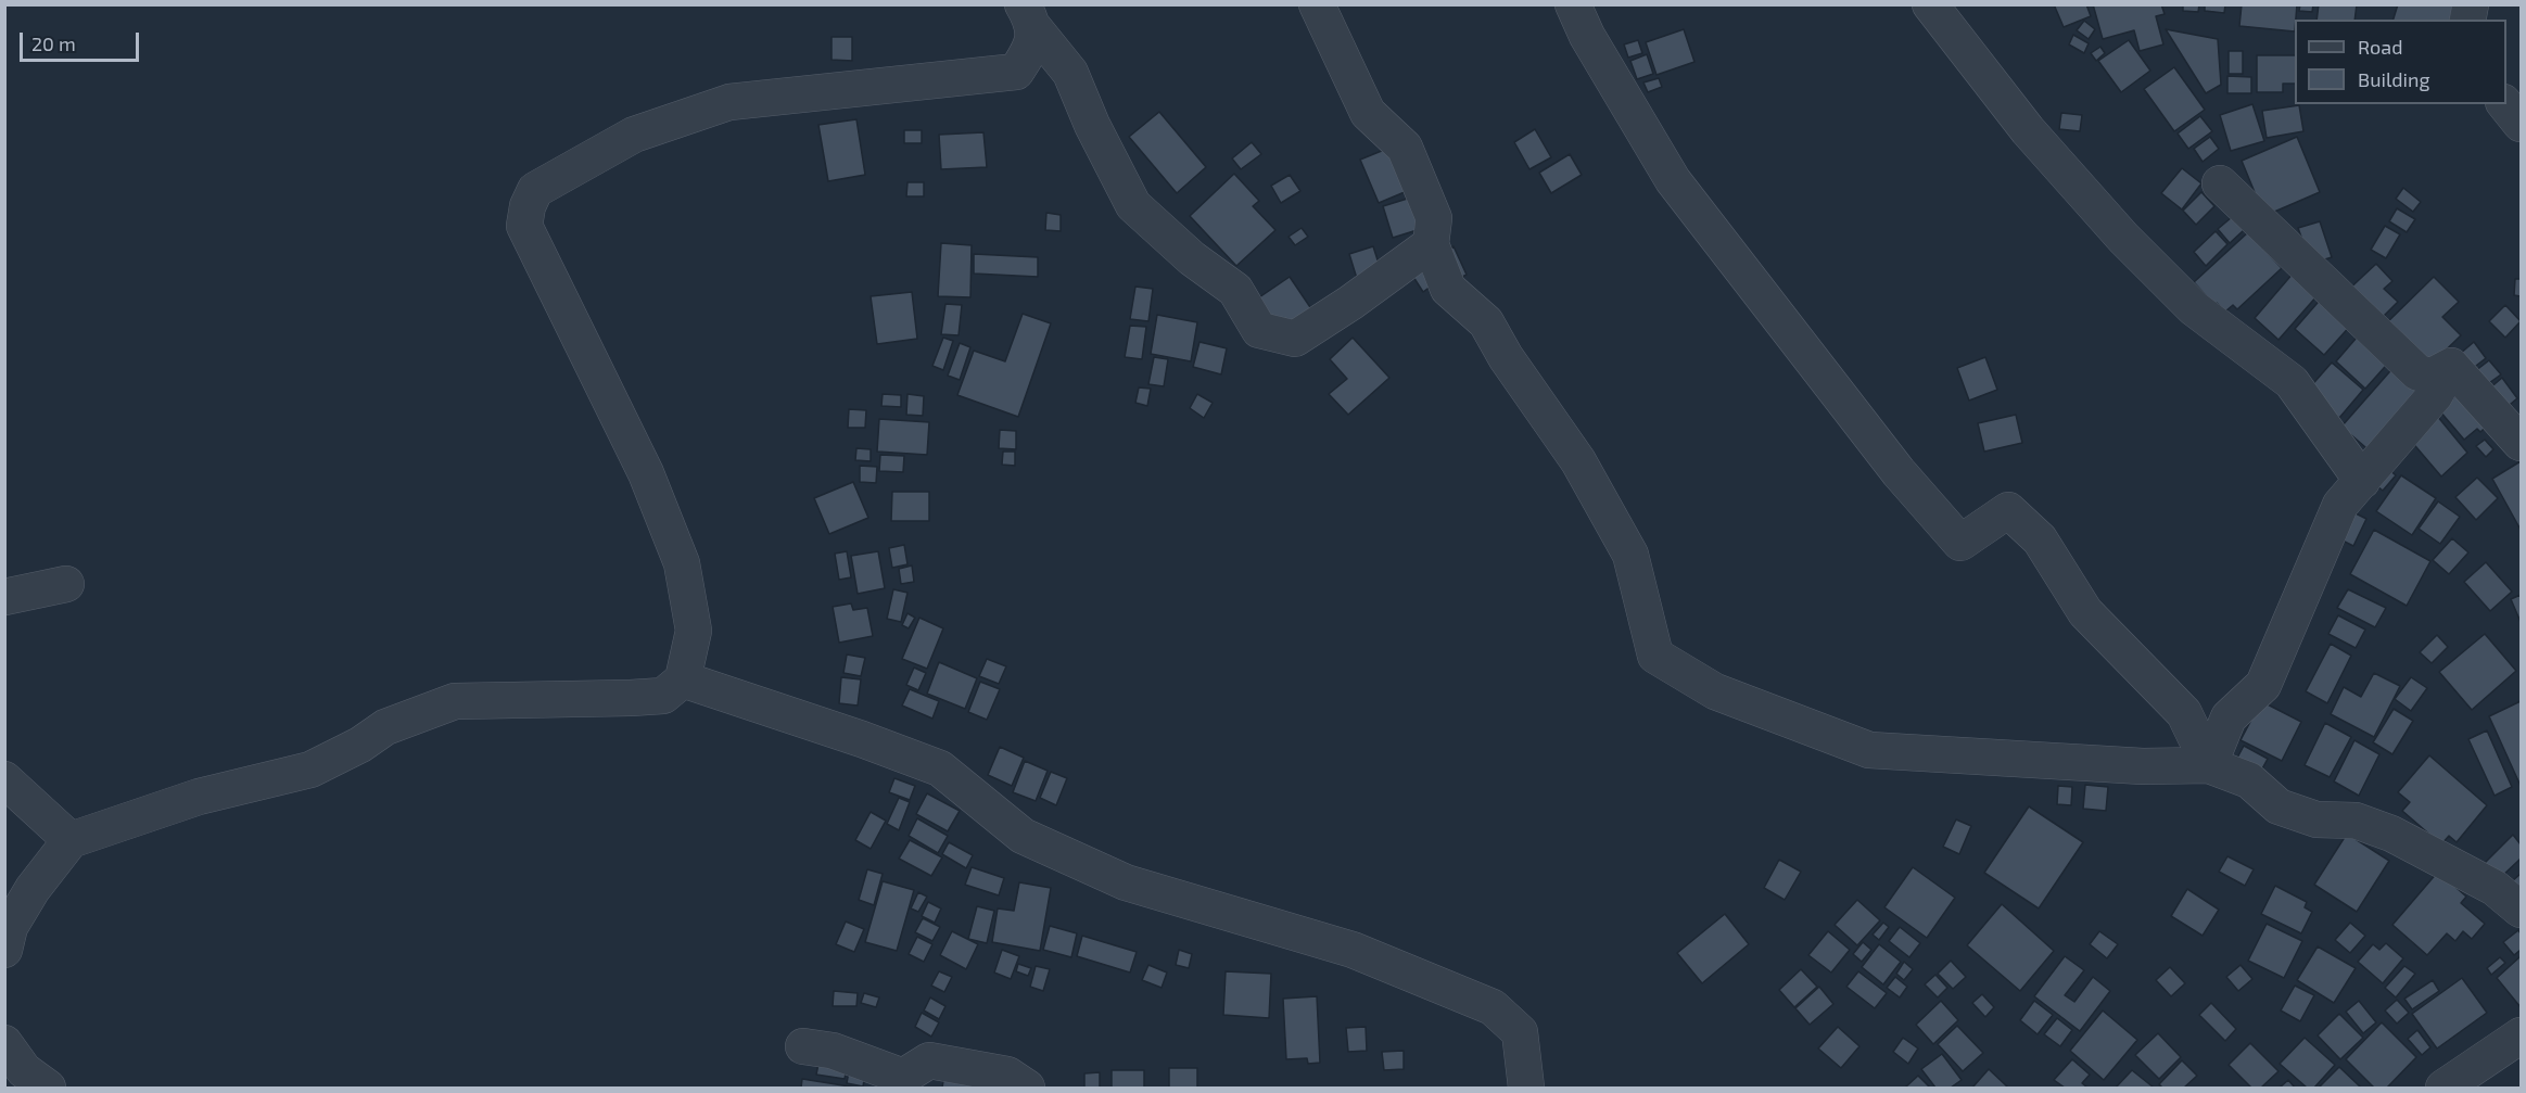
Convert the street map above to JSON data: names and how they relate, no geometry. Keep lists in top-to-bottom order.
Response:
{
  "legend": ["Road", "Building"],
  "scale_bar": "20 m"
}
